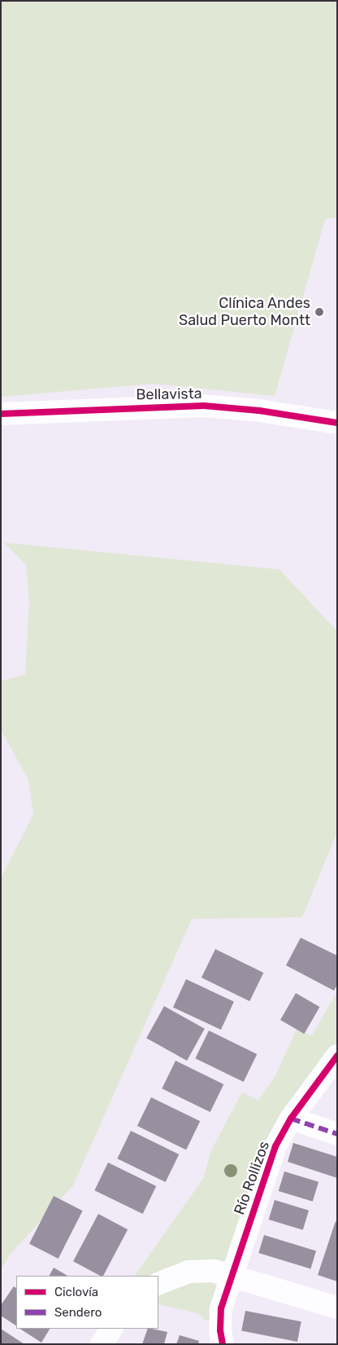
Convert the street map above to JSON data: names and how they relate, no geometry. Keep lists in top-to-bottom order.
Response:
{
  "streets": {
    "street": ["Bellavista", "Río Rollizos"]
  },
  "places": ["Clínica Andes Salud Puerto Montt"],
  "legend": ["Ciclovía", "Sendero"]
}
